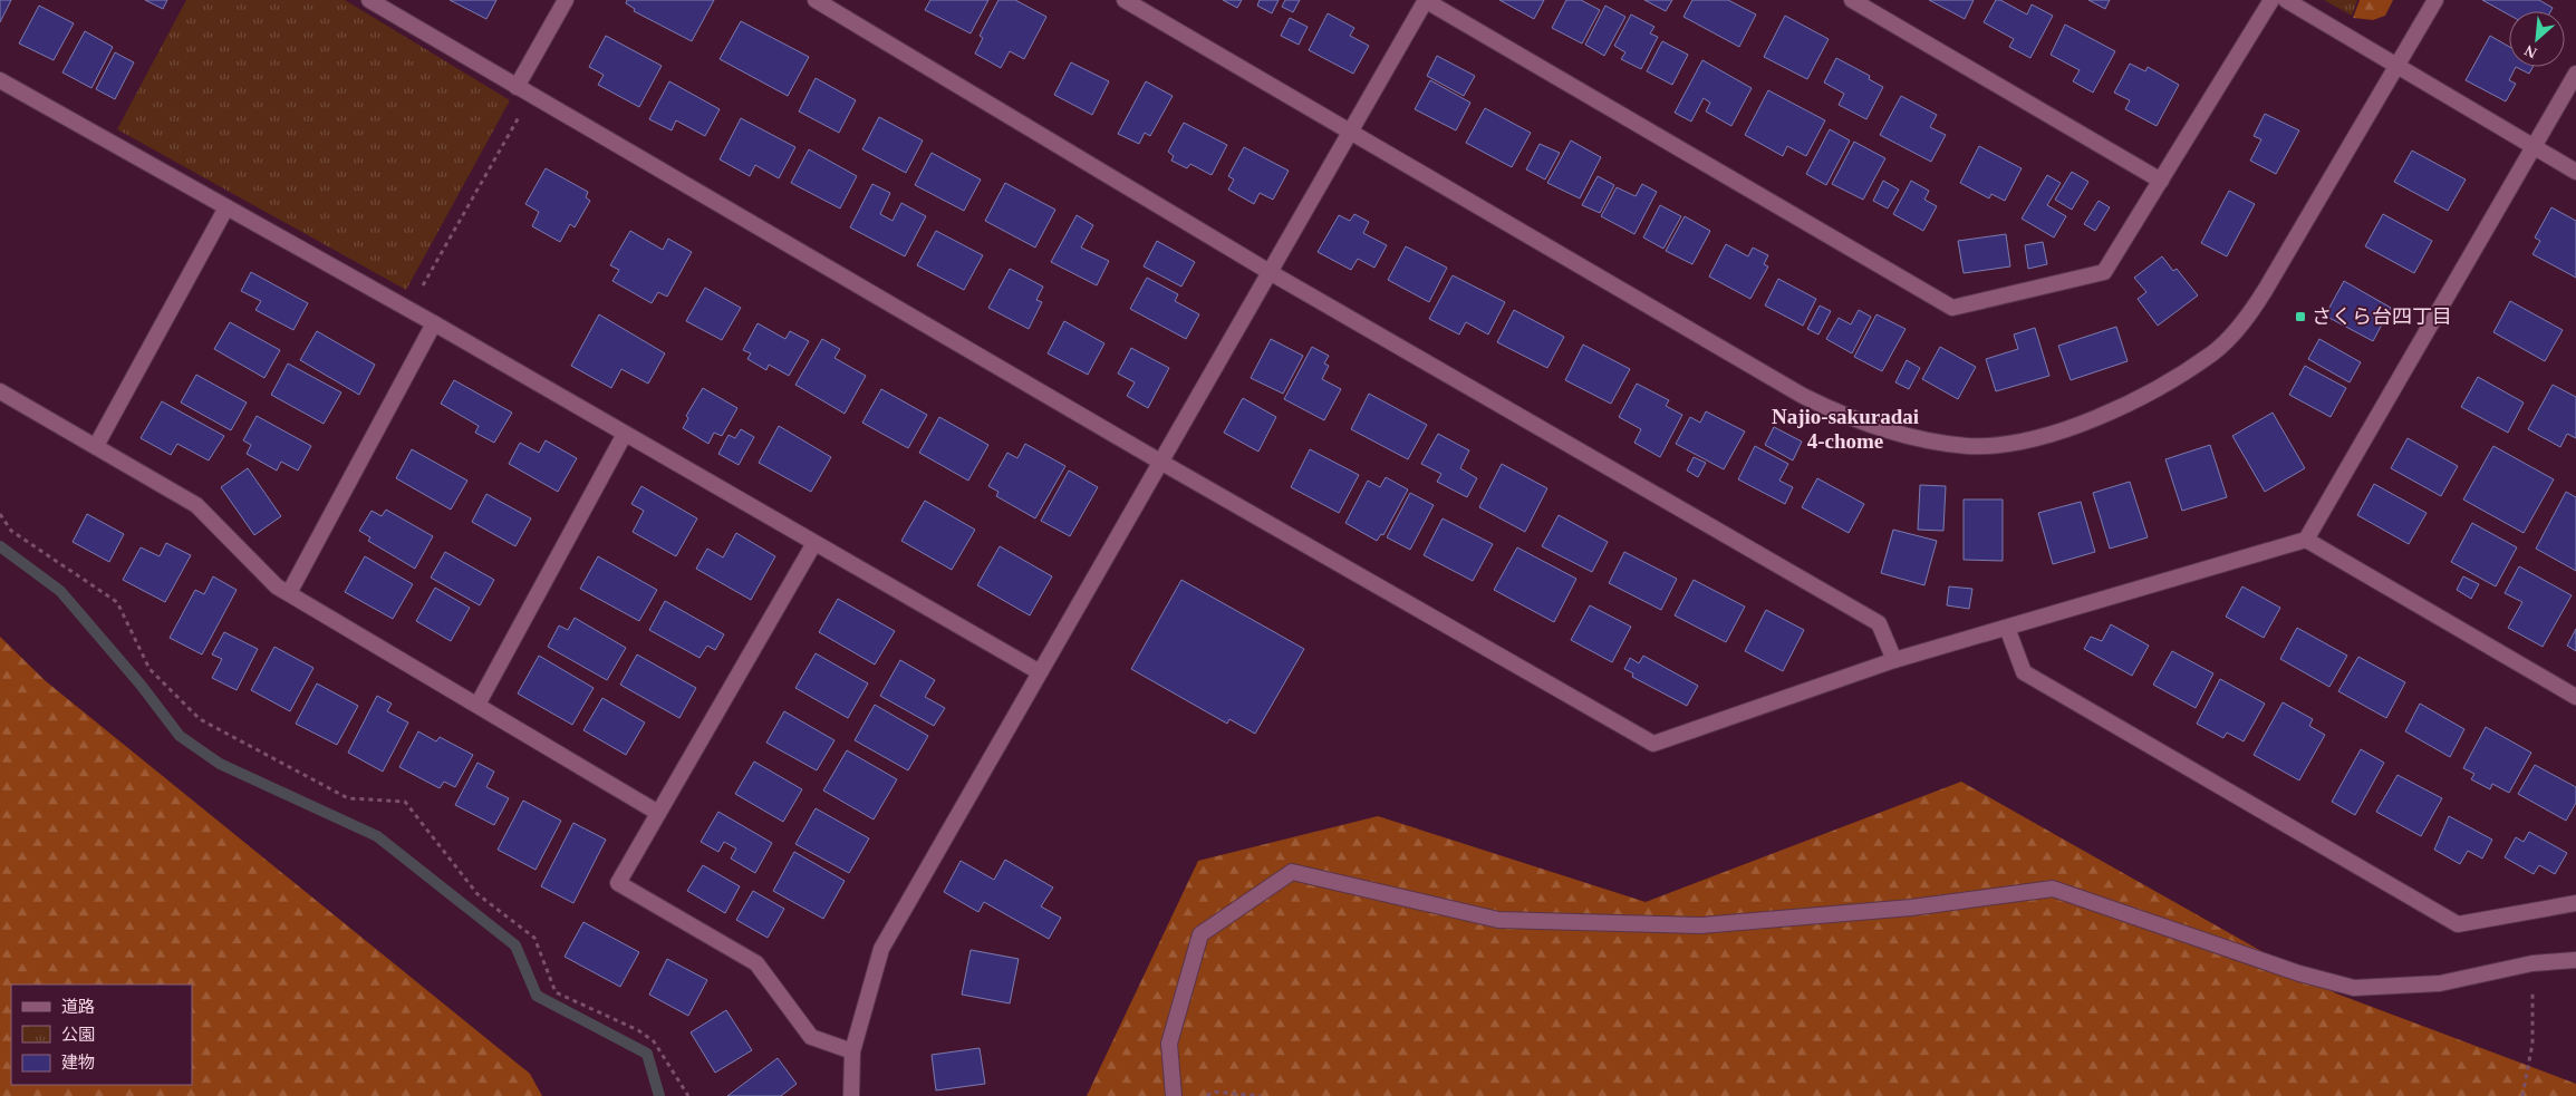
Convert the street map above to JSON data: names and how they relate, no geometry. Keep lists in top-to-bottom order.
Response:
{
  "districts": ["Najio-sakuradai 4-chome"],
  "places": {
    "transit": ["さくら台四丁目"]
  },
  "legend": ["道路", "公園", "建物"],
  "north": "bottom left"
}
